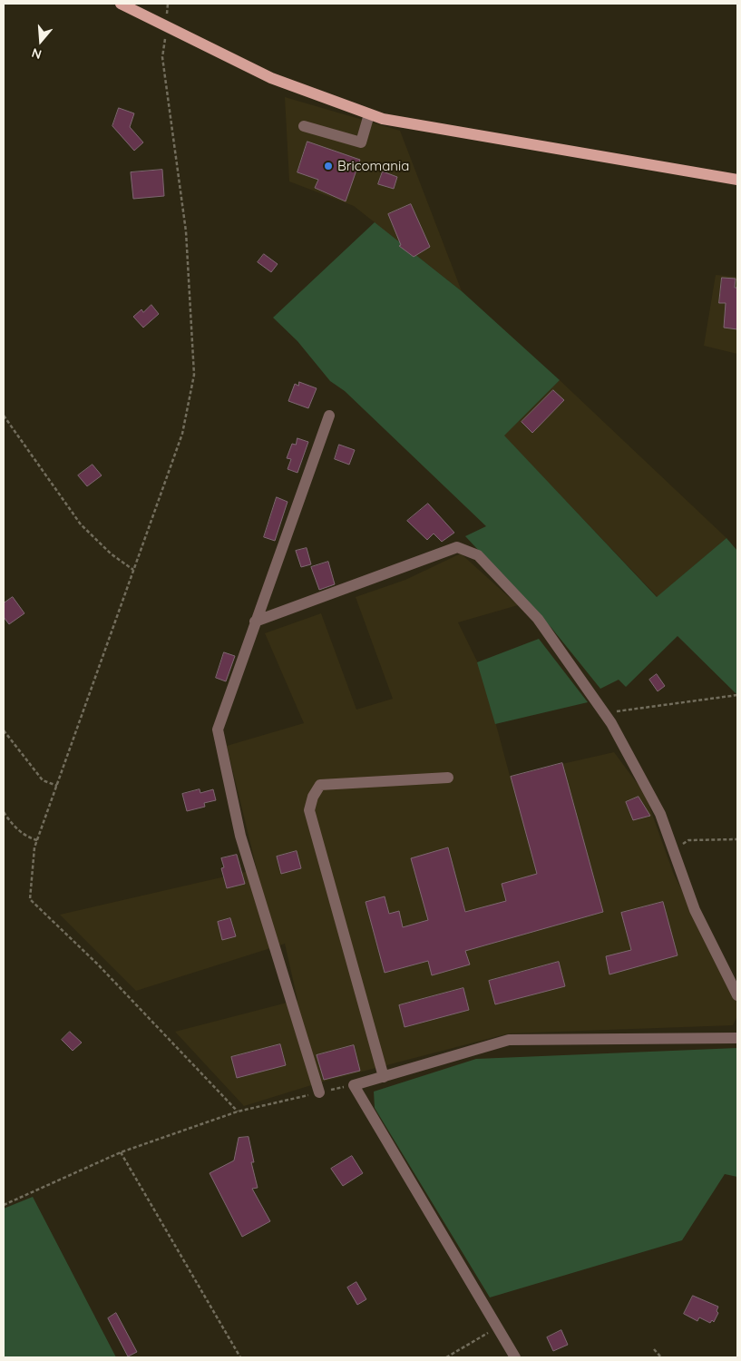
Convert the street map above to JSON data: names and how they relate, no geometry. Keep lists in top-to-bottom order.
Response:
{
  "places": ["Bricomania"],
  "north": "bottom"
}
